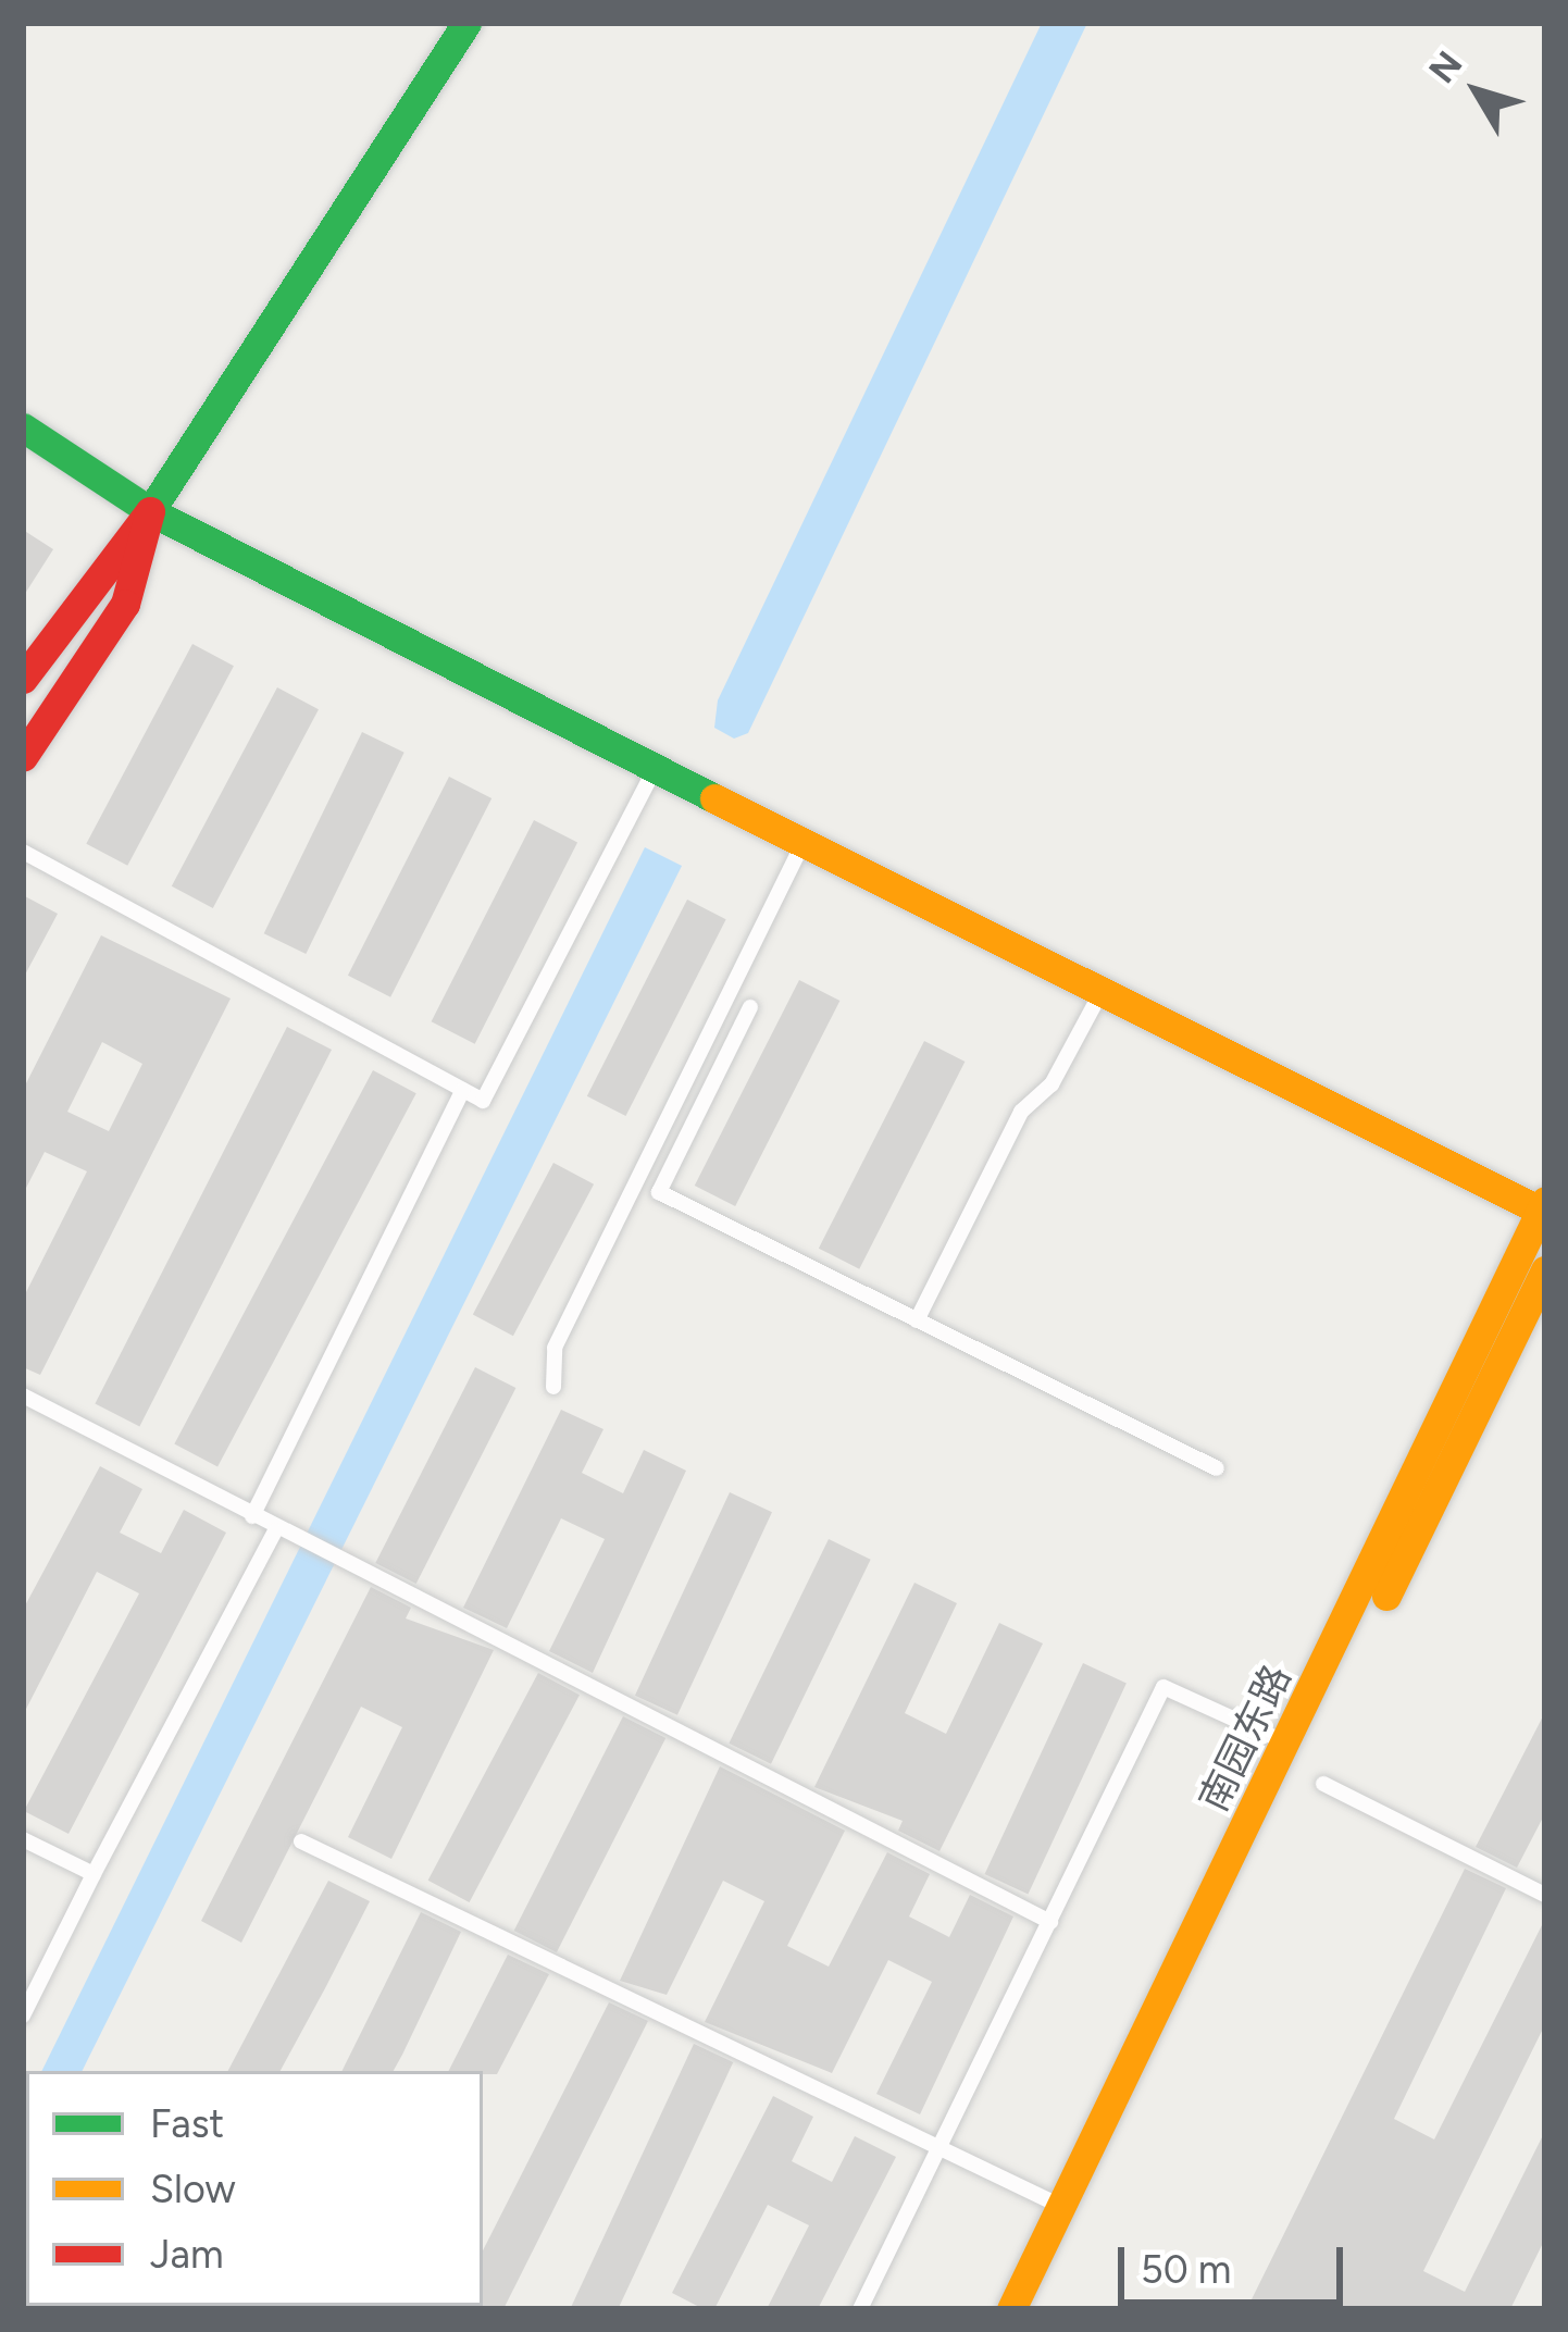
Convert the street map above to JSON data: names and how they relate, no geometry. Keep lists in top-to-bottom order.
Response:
{
  "streets": {
    "street": ["南园东路"]
  },
  "legend": ["Fast", "Slow", "Jam"],
  "scale_bar": "50 m",
  "north": "top left"
}
